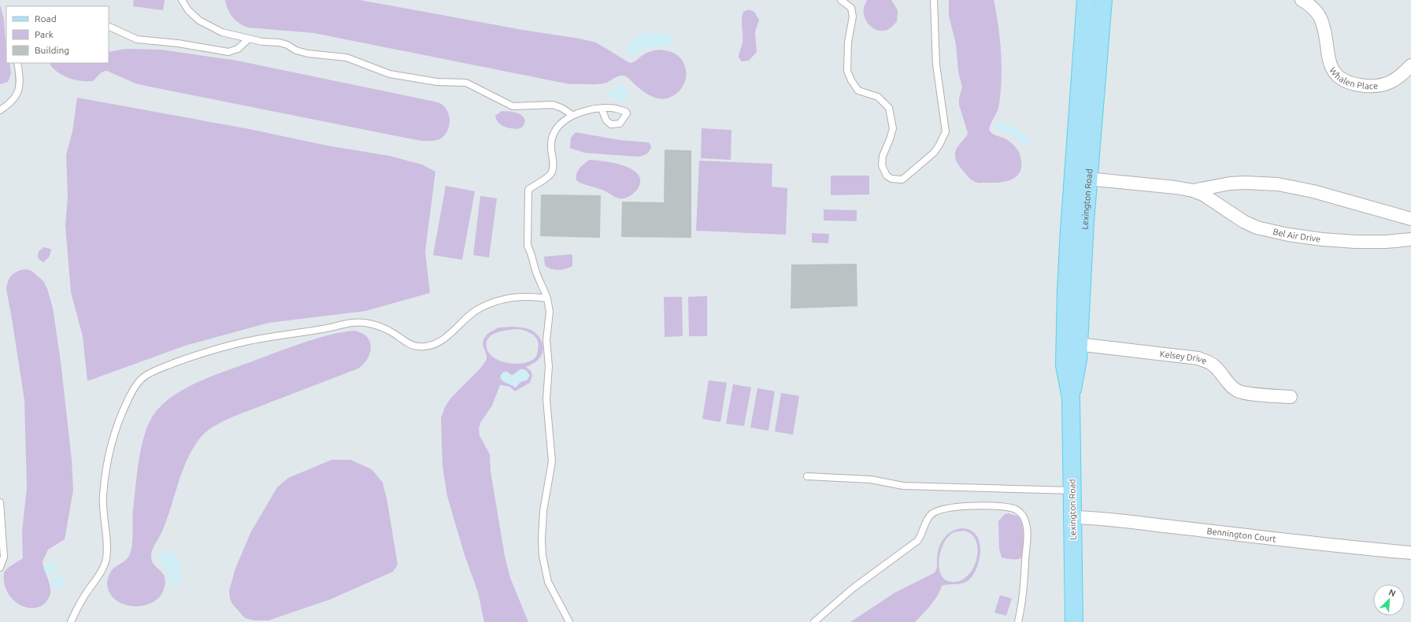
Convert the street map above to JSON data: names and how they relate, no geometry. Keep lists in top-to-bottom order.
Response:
{
  "streets": {
    "main road": ["Lexington Road"],
    "street": [
      "Whalen Place",
      "Bel Air Drive",
      "Kelsey Drive",
      "Bennington Court"
    ]
  },
  "crossings": [
    ["Lexington Road", "Bel Air Drive"],
    ["Lexington Road", "Kelsey Drive"],
    ["Lexington Road", "Bennington Court"]
  ],
  "legend": ["Road", "Park", "Building"],
  "north": "top right"
}
